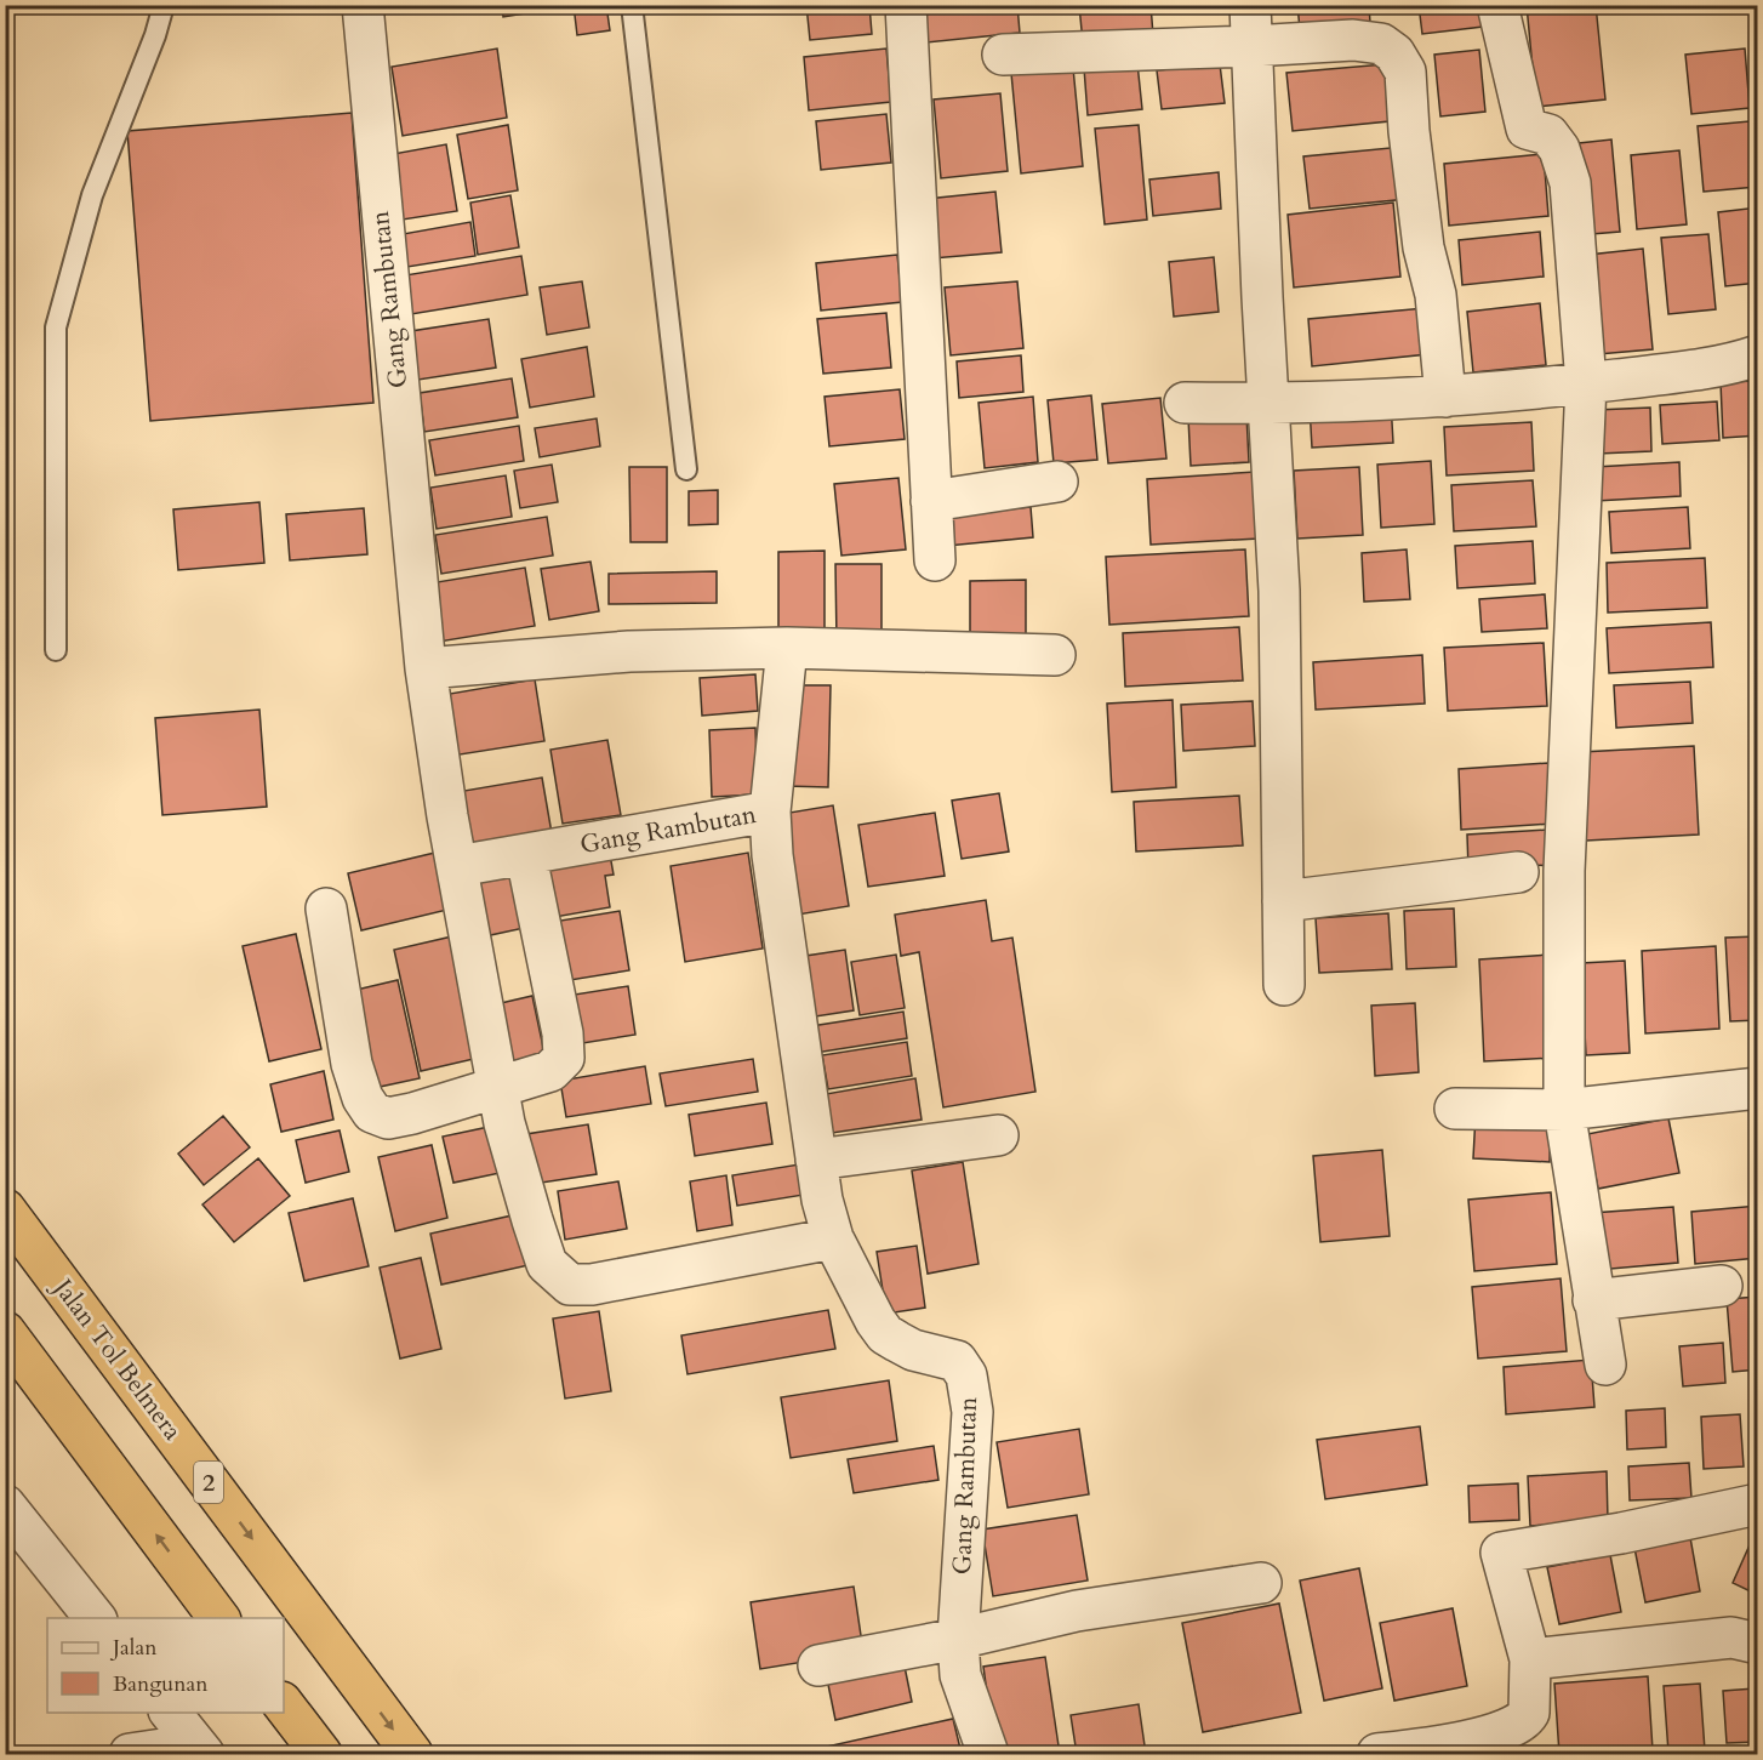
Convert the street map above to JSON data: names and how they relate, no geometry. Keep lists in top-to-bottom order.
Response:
{
  "streets": {
    "highway": ["Jalan Tol Belmera", "2"],
    "street": ["Gang Rambutan"]
  },
  "legend": ["Jalan", "Bangunan"]
}
